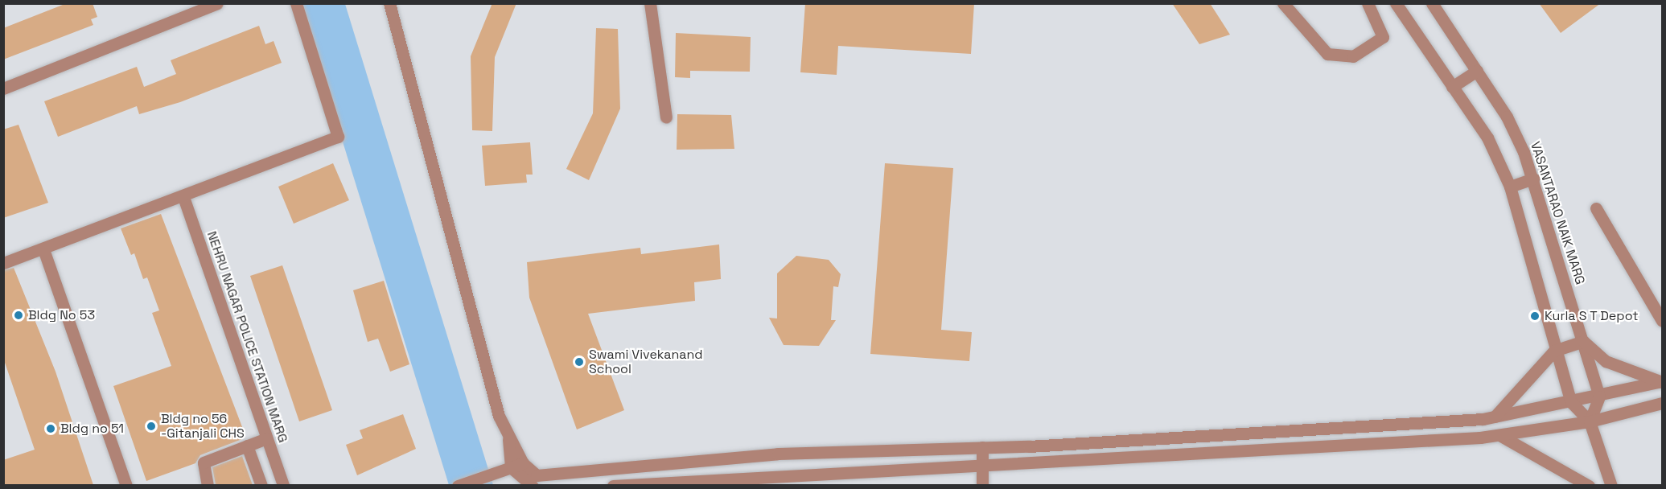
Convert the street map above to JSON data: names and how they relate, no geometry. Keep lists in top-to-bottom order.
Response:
{
  "streets": {
    "street": ["VASANTARAO NAIK MARG", "NEHRU NAGAR POLICE STATION MARG"]
  },
  "places": [
    "Bldg No 53",
    "Kurla S T Depot",
    "Swami Vivekanand School",
    "Bldg no 56 -Gitanjali CHS",
    "Bldg no 51"
  ]
}
